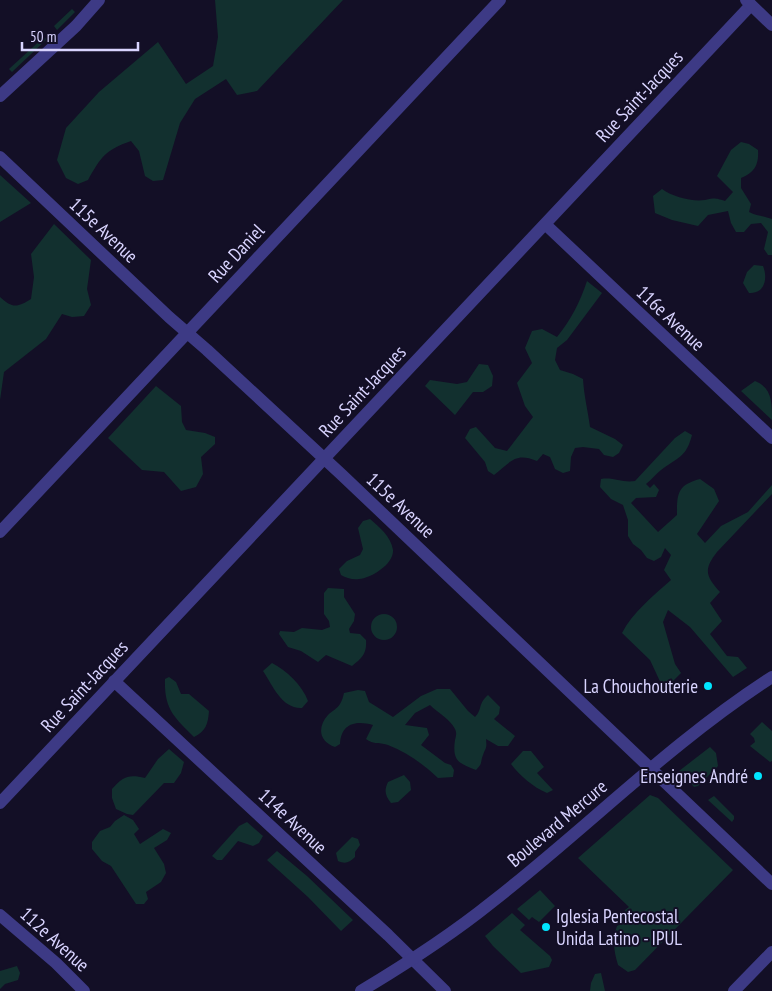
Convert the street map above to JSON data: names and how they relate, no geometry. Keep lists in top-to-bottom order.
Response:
{
  "streets": {
    "street": [
      "Rue Saint-Jacques",
      "115e Avenue",
      "Rue Daniel",
      "116e Avenue",
      "114e Avenue",
      "Boulevard Mercure",
      "112e Avenue"
    ]
  },
  "crossings": [
    ["Rue Saint-Jacques", "115e Avenue"],
    ["Rue Saint-Jacques", "116e Avenue"],
    ["Rue Saint-Jacques", "114e Avenue"],
    ["115e Avenue", "Rue Daniel"],
    ["115e Avenue", "Boulevard Mercure"],
    ["114e Avenue", "Boulevard Mercure"]
  ],
  "places": ["La Chouchouterie", "Enseignes André", "Iglesia Pentecostal Unida Latino - IPUL"],
  "scale_bar": "50 m"
}
